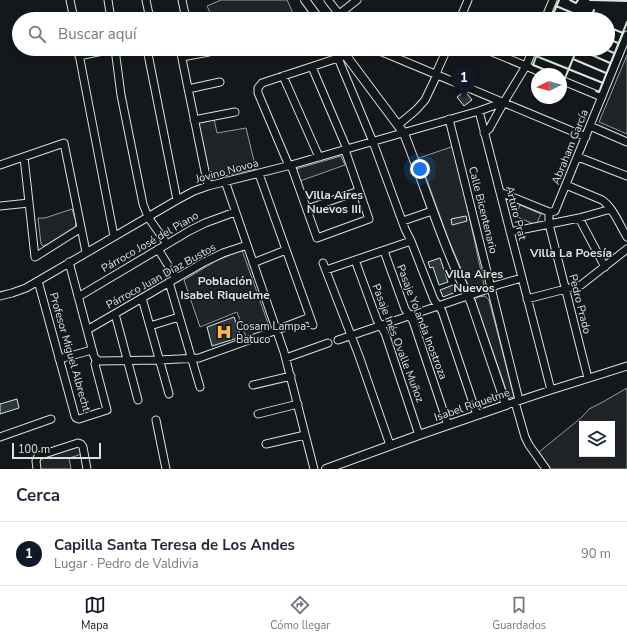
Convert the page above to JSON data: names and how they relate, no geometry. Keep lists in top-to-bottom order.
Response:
{
  "streets": {
    "main road": ["Isabel Riquelme"],
    "street": [
      "Abraham García",
      "Jovino Novoa",
      "Calle Bicentenario",
      "Arturo Prat",
      "Párroco José del Piano",
      "Párroco Juan Díaz Bustos",
      "Pedro Prado",
      "Pasaje Yolanda Inostroza",
      "Pasaje Inés Ovalle Muñoz",
      "Profesor Miguel Albrecht"
    ]
  },
  "crossings": [
    ["Abraham García", "Pedro Prado"],
    ["Jovino Novoa", "Calle Bicentenario"],
    ["Jovino Novoa", "Arturo Prat"],
    ["Jovino Novoa", "Profesor Miguel Albrecht"],
    ["Calle Bicentenario", "Isabel Riquelme"],
    ["Arturo Prat", "Isabel Riquelme"],
    ["Pedro Prado", "Isabel Riquelme"],
    ["Pasaje Yolanda Inostroza", "Isabel Riquelme"],
    ["Pasaje Inés Ovalle Muñoz", "Isabel Riquelme"]
  ],
  "districts": [
    "Villa Aires Nuevos III",
    "Villa La Poesía",
    "Villa Aires Nuevos",
    "Población Isabel Riquelme"
  ],
  "places": {
    "hospital": ["Cosam Lampa- Batuco"]
  },
  "scale_bar": "100 m",
  "north": "left",
  "page": {
    "search": "Buscar aquí",
    "pins": "1",
    "scale": "100 m",
    "heading": "Cerca",
    "list": [
      {
        "mark": "1",
        "name": "Capilla Santa Teresa de Los Andes",
        "note": "Lugar · Pedro de Valdivia",
        "value": "90 m"
      }
    ],
    "nav": ["Mapa", "Cómo llegar", "Guardados"]
  }
}
